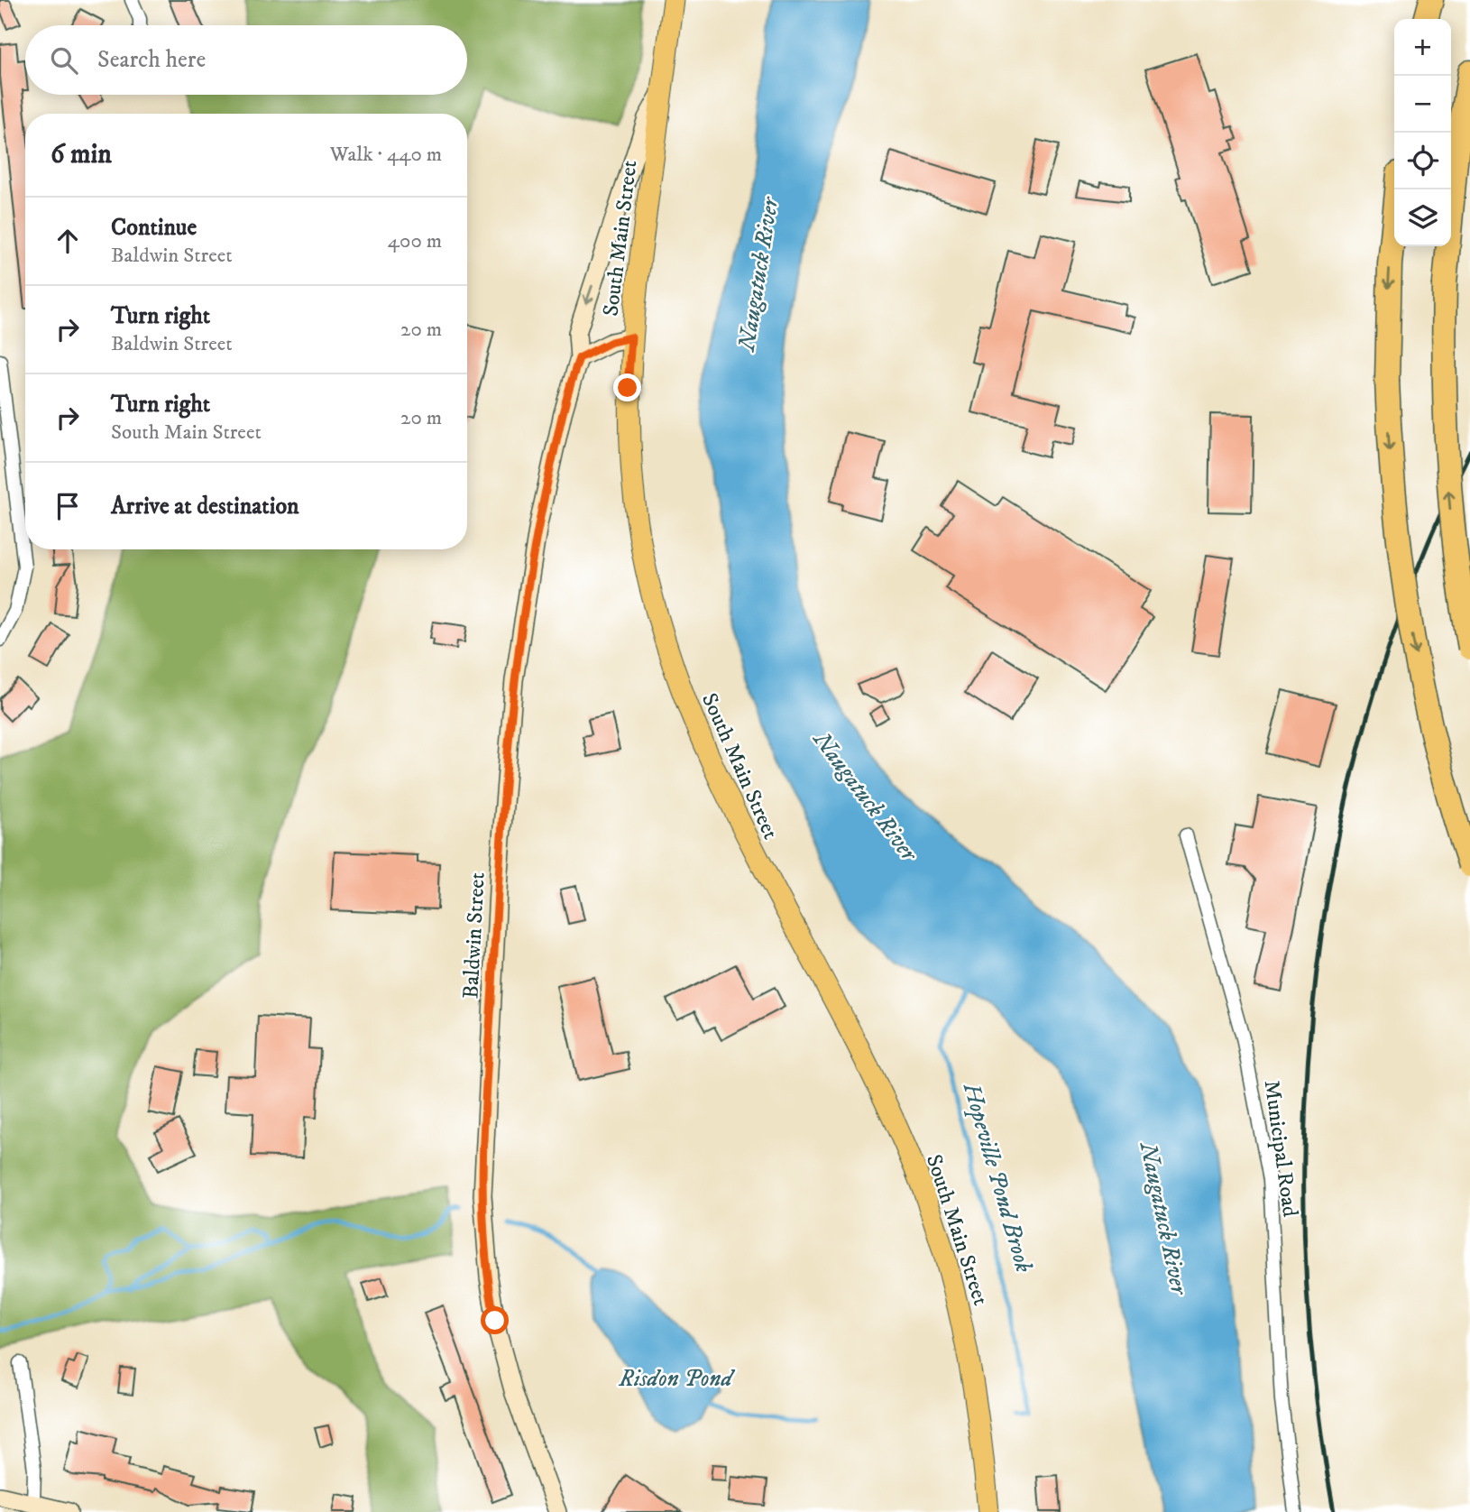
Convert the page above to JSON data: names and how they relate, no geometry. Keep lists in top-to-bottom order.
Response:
{
  "streets": {
    "main road": ["South Main Street", "Baldwin Street"],
    "street": ["Municipal Road"]
  },
  "crossings": [
    ["South Main Street", "Baldwin Street"]
  ],
  "water": ["Naugatuck River", "Hopeville Pond Brook", "Risdon Pond"],
  "page": {
    "map_buttons": ["+", "−"],
    "search": "Search here",
    "heading": ["6 min", "Walk · 440 m"],
    "list": [
      ["Continue", "Baldwin Street", "400 m"],
      ["Turn right", "Baldwin Street", "20 m"],
      ["Turn right", "South Main Street", "20 m"],
      "Arrive at destination"
    ]
  }
}
